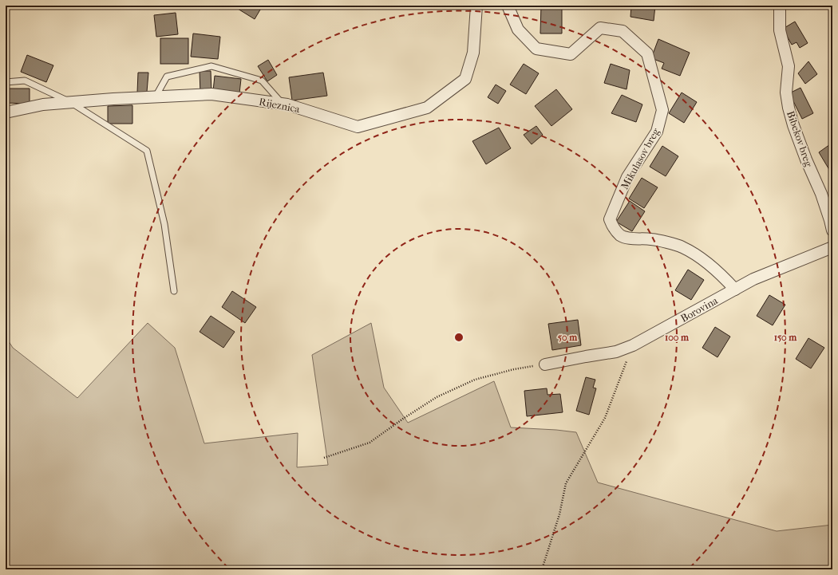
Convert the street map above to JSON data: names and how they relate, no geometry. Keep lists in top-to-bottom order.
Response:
{
  "streets": {
    "street": [
      "Rijeznica",
      "Bibekov breg",
      "Mikulasov breg",
      "Borovina"
    ]
  },
  "crossings": [
    ["Mikulasov breg", "Borovina"]
  ],
  "rings": ["50 m", "100 m", "150 m"]
}
